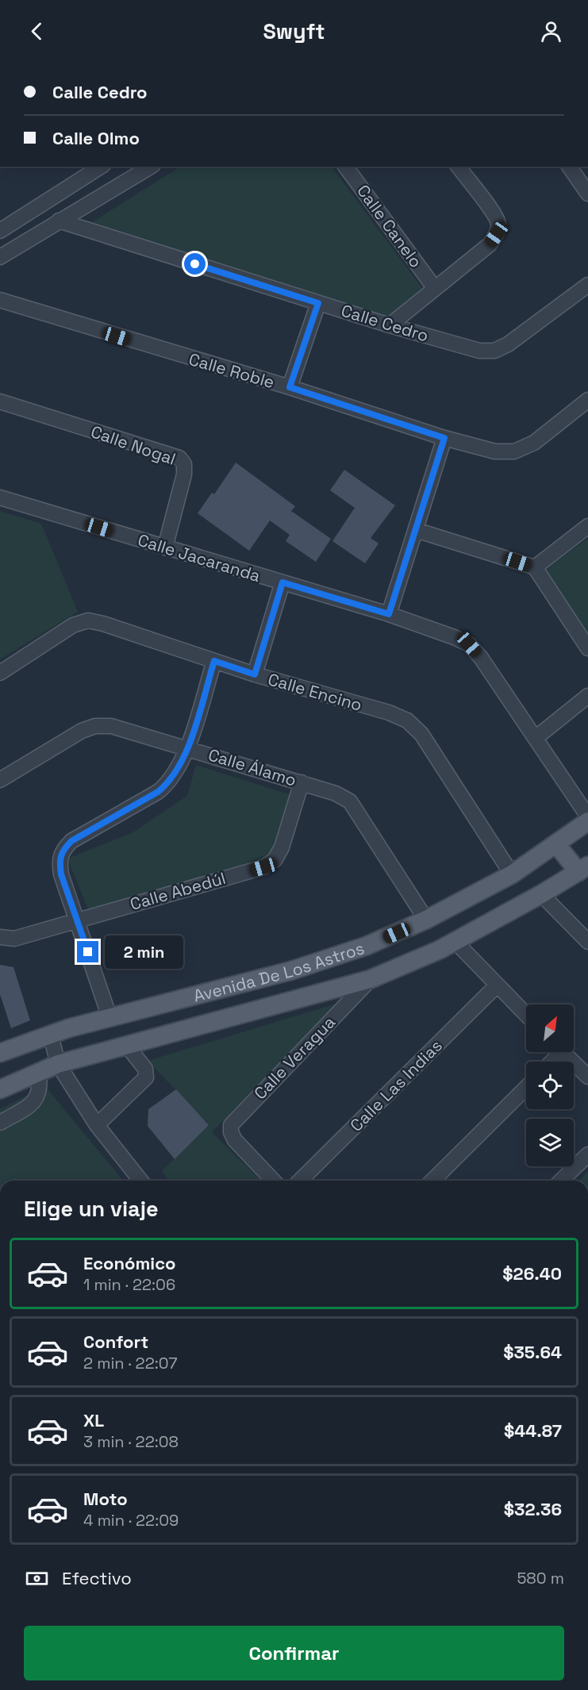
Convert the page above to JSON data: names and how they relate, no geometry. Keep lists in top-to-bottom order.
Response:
{
  "streets": {
    "main road": ["Avenida De Los Astros"],
    "street": [
      "Calle Canelo",
      "Calle Cedro",
      "Calle Roble",
      "Calle Nogal",
      "Calle Jacaranda",
      "Calle Encino",
      "Calle Álamo",
      "Calle Abedúl",
      "Calle Veragua",
      "Calle Las Indias"
    ]
  },
  "crossings": [
    ["Calle Nogal", "Calle Jacaranda"],
    ["Calle Encino", "Avenida De Los Astros"],
    ["Calle Álamo", "Calle Abedúl"],
    ["Calle Álamo", "Avenida De Los Astros"],
    ["Avenida De Los Astros", "Calle Veragua"]
  ],
  "north": "top right",
  "page": {
    "header": "Swyft",
    "banner": ["Calle Cedro", "Calle Olmo"],
    "bubble": "2 min",
    "heading": "Elige un viaje",
    "list": [
      {
        "name": "Económico",
        "note": "1 min · 22:06",
        "value": "$26.40"
      },
      {
        "name": "Confort",
        "note": "2 min · 22:07",
        "value": "$35.64"
      },
      {
        "name": "XL",
        "note": "3 min · 22:08",
        "value": "$44.87"
      },
      {
        "name": "Moto",
        "note": "4 min · 22:09",
        "value": "$32.36"
      }
    ],
    "pay": ["Efectivo", "580 m"],
    "buttons": "Confirmar"
  }
}
